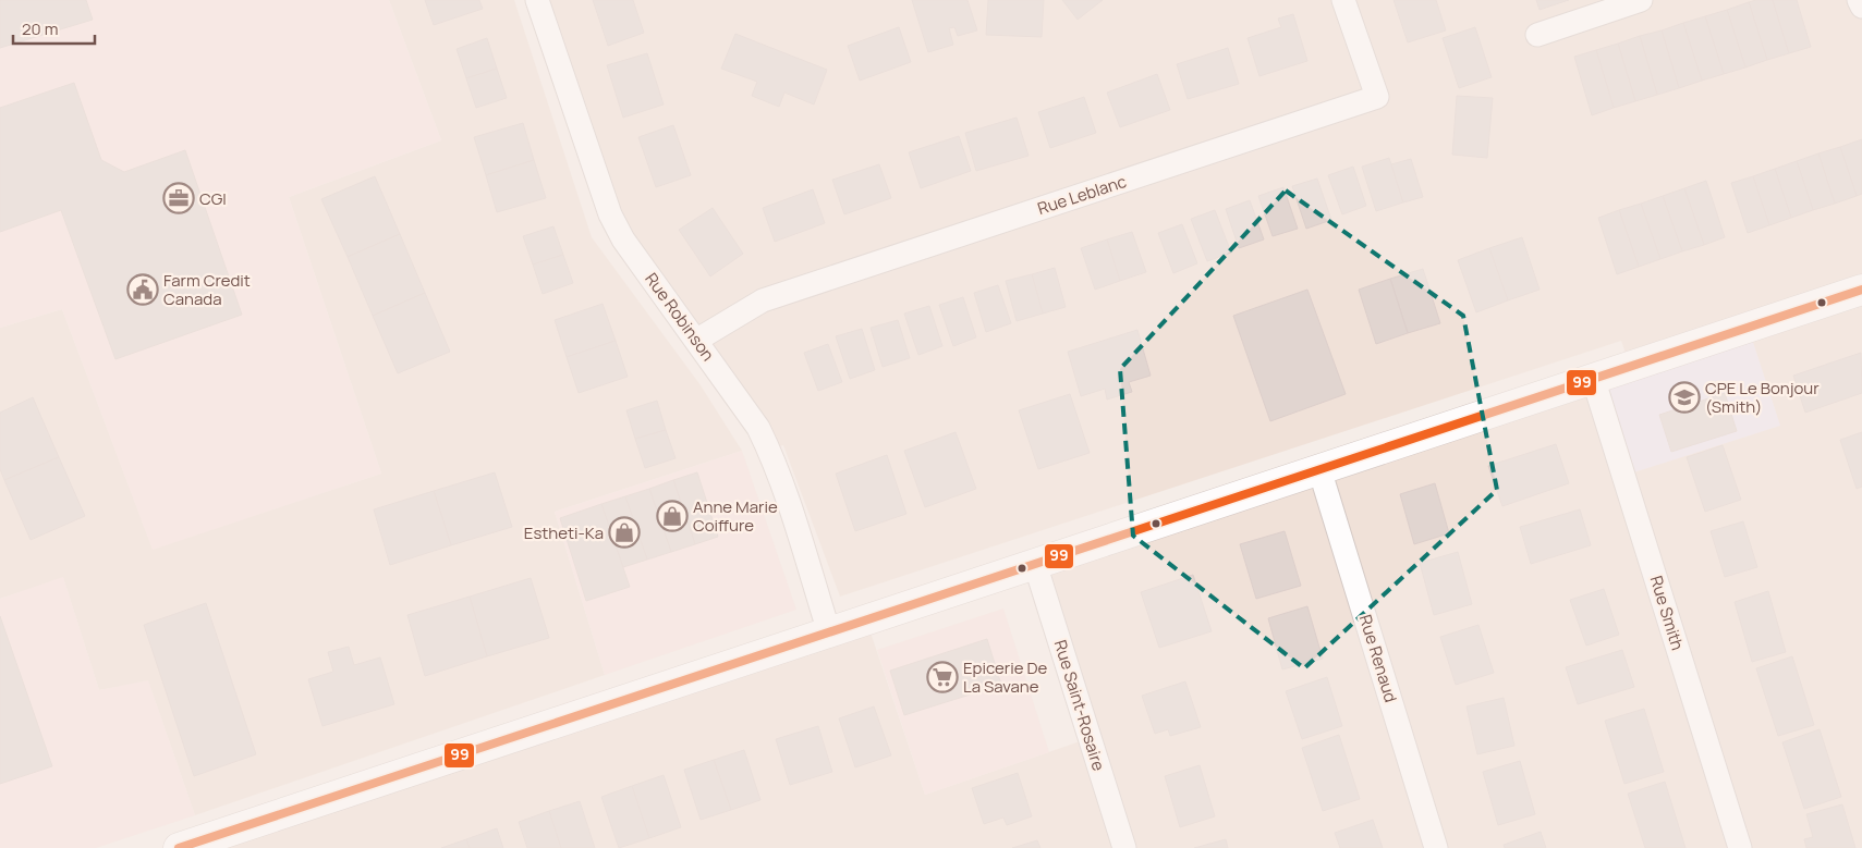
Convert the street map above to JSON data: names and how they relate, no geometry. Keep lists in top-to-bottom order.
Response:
{
  "streets": {
    "street": [
      "Rue Leblanc",
      "Rue Robinson",
      "Rue Smith",
      "Rue Renaud",
      "Rue Saint-Rosaire"
    ]
  },
  "crossings": [
    ["Rue Leblanc", "Rue Robinson"]
  ],
  "places": {
    "office": ["CGI"],
    "public building": ["Farm Credit Canada"],
    "school or university": ["CPE Le Bonjour (Smith)"],
    "shop": ["Anne Marie Coiffure", "Estheti-Ka"],
    "supermarket": ["Epicerie De La Savane"]
  },
  "lines": ["transit line 99"],
  "scale_bar": "20 m"
}
